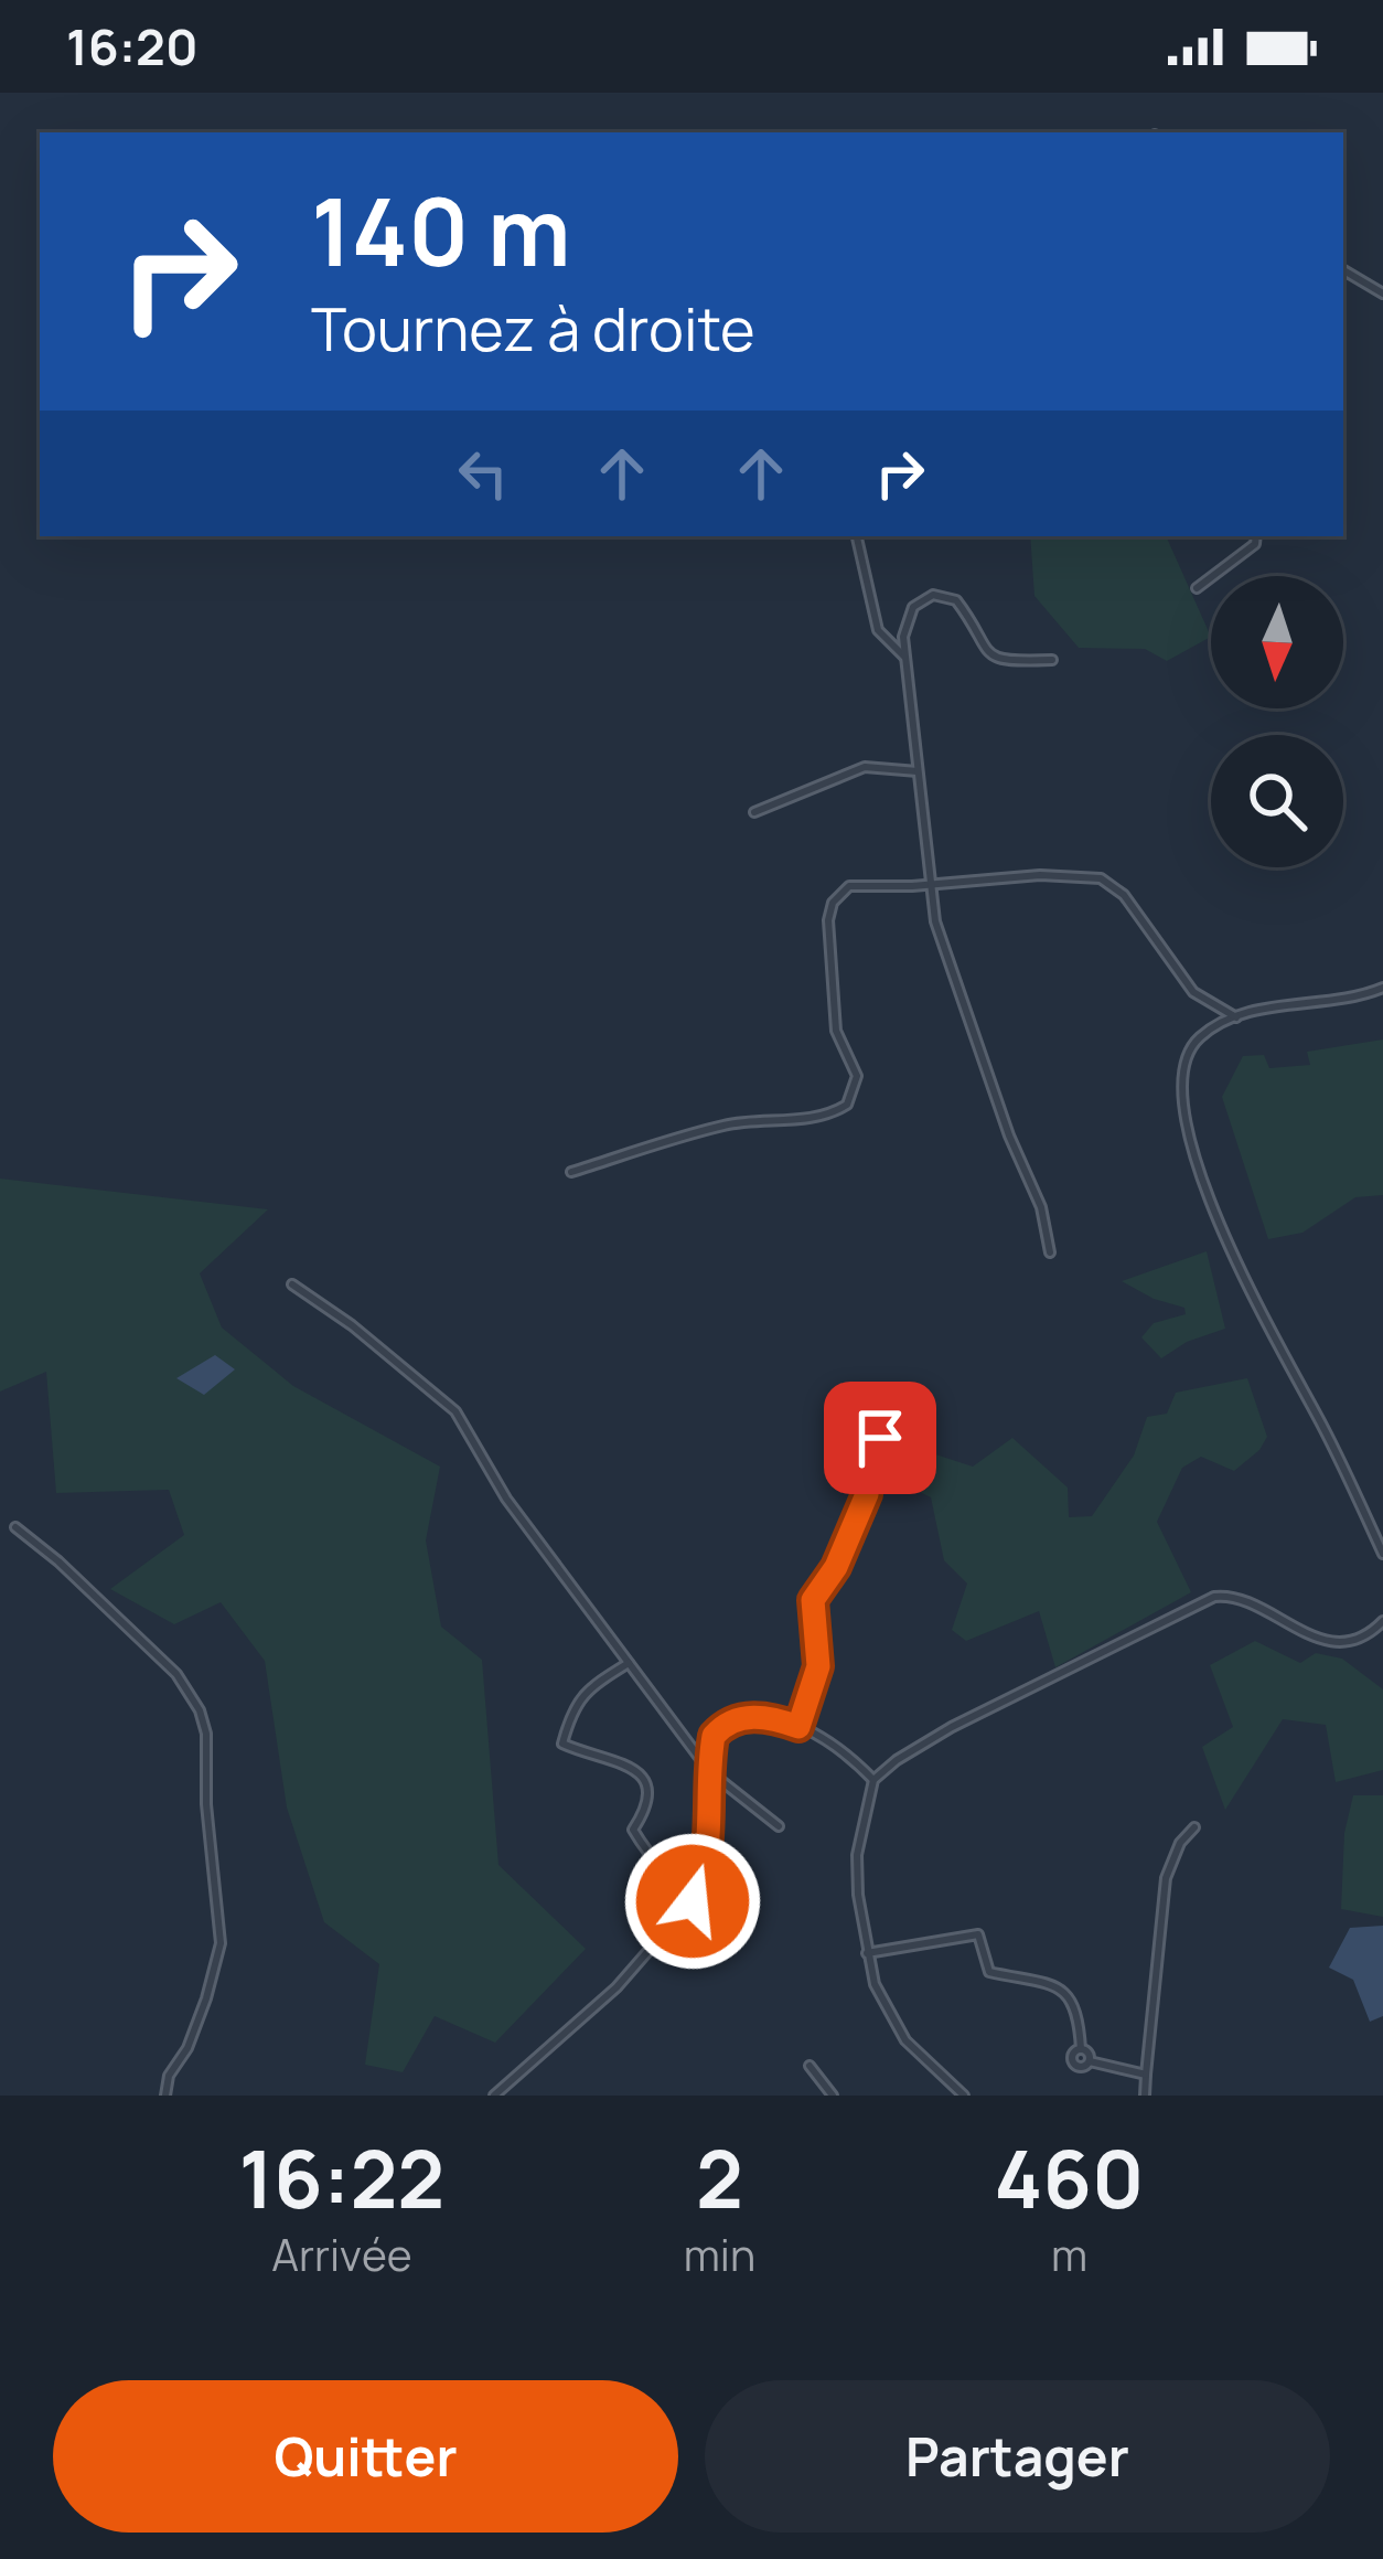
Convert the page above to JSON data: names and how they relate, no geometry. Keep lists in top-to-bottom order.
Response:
{
  "north": "bottom",
  "page": {
    "status": "16:20",
    "turn": ["140 m", "Tournez à droite"],
    "eta": [
      "16:22",
      "Arrivée",
      "2",
      "min",
      "460",
      "m"
    ],
    "buttons": ["Quitter", "Partager"]
  }
}
